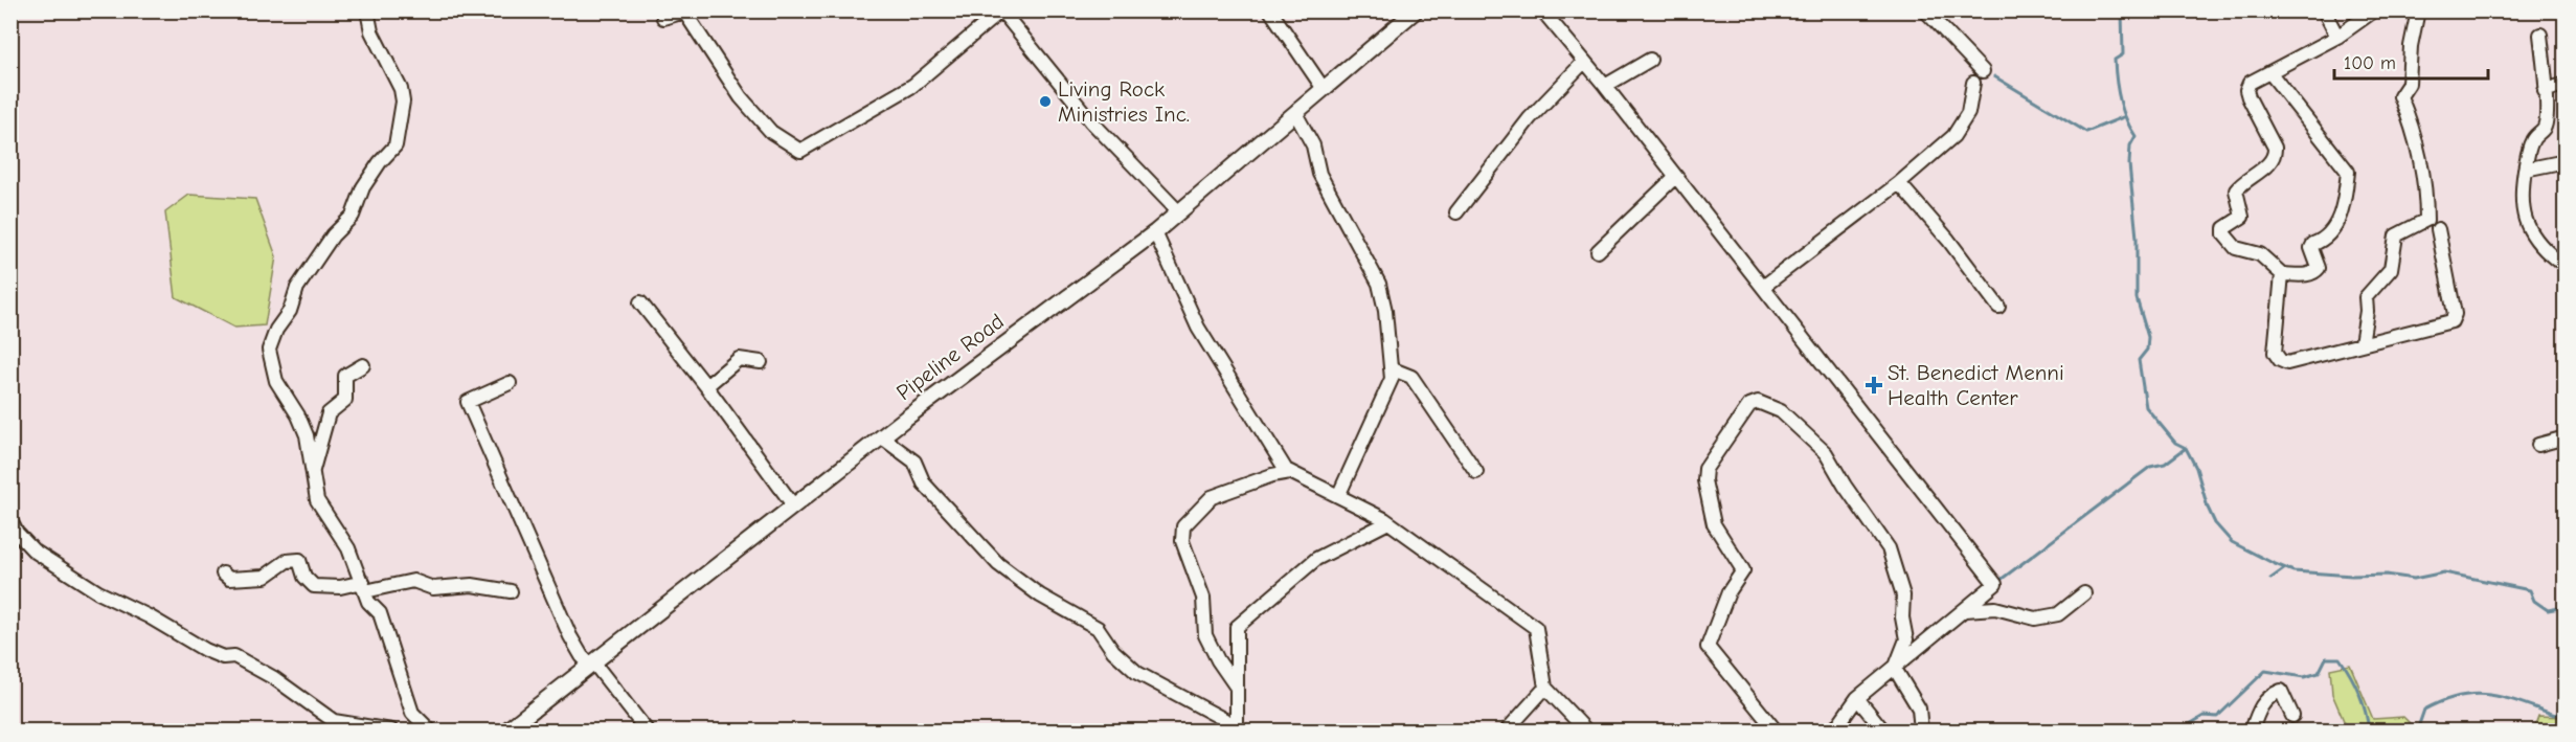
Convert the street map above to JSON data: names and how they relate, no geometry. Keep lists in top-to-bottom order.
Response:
{
  "streets": {
    "street": ["Pipeline Road"]
  },
  "places": {
    "other": ["Living Rock Ministries Inc."],
    "health": ["St. Benedict Menni Health Center"]
  },
  "scale_bar": "100 m"
}
